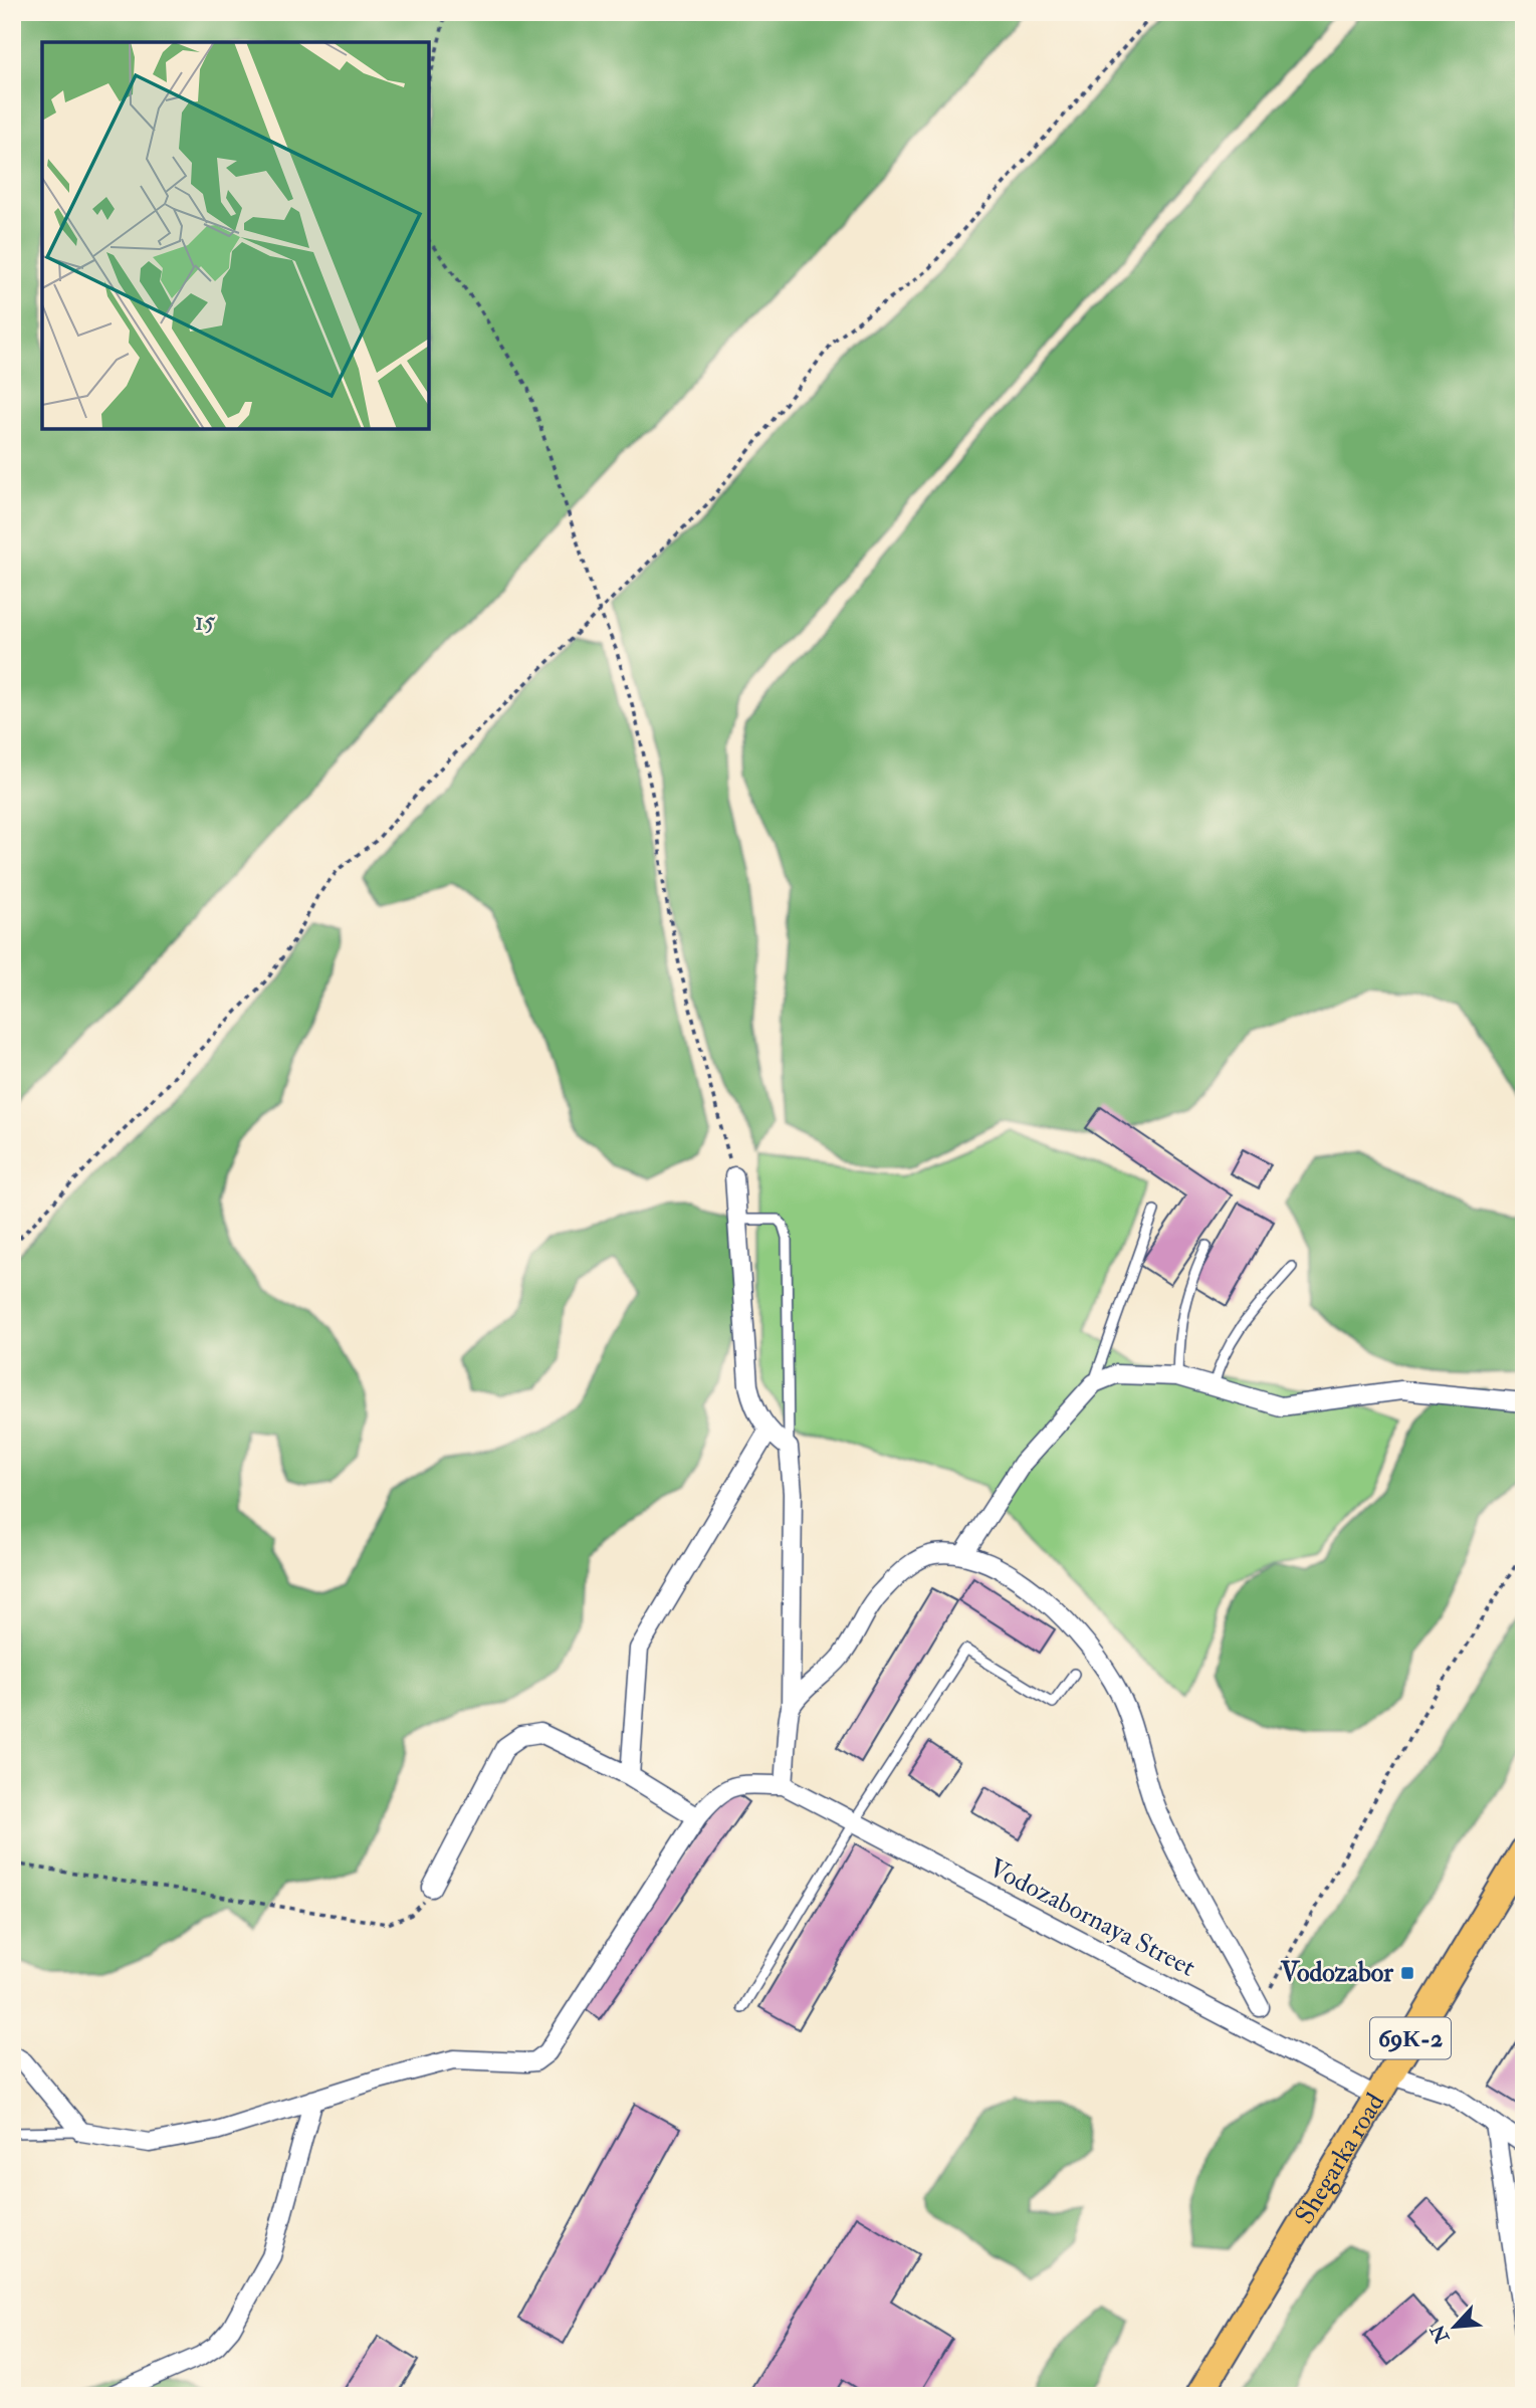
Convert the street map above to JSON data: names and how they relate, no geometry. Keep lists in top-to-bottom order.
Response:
{
  "streets": {
    "main road": ["69К-2", "Shegarka road"],
    "street": ["Vodozabornaya Street"]
  },
  "crossings": [
    ["Vodozabornaya Street", "Shegarka road"]
  ],
  "parks": ["15"],
  "places": {
    "transit": ["Vodozabor"]
  },
  "north": "bottom left"
}
